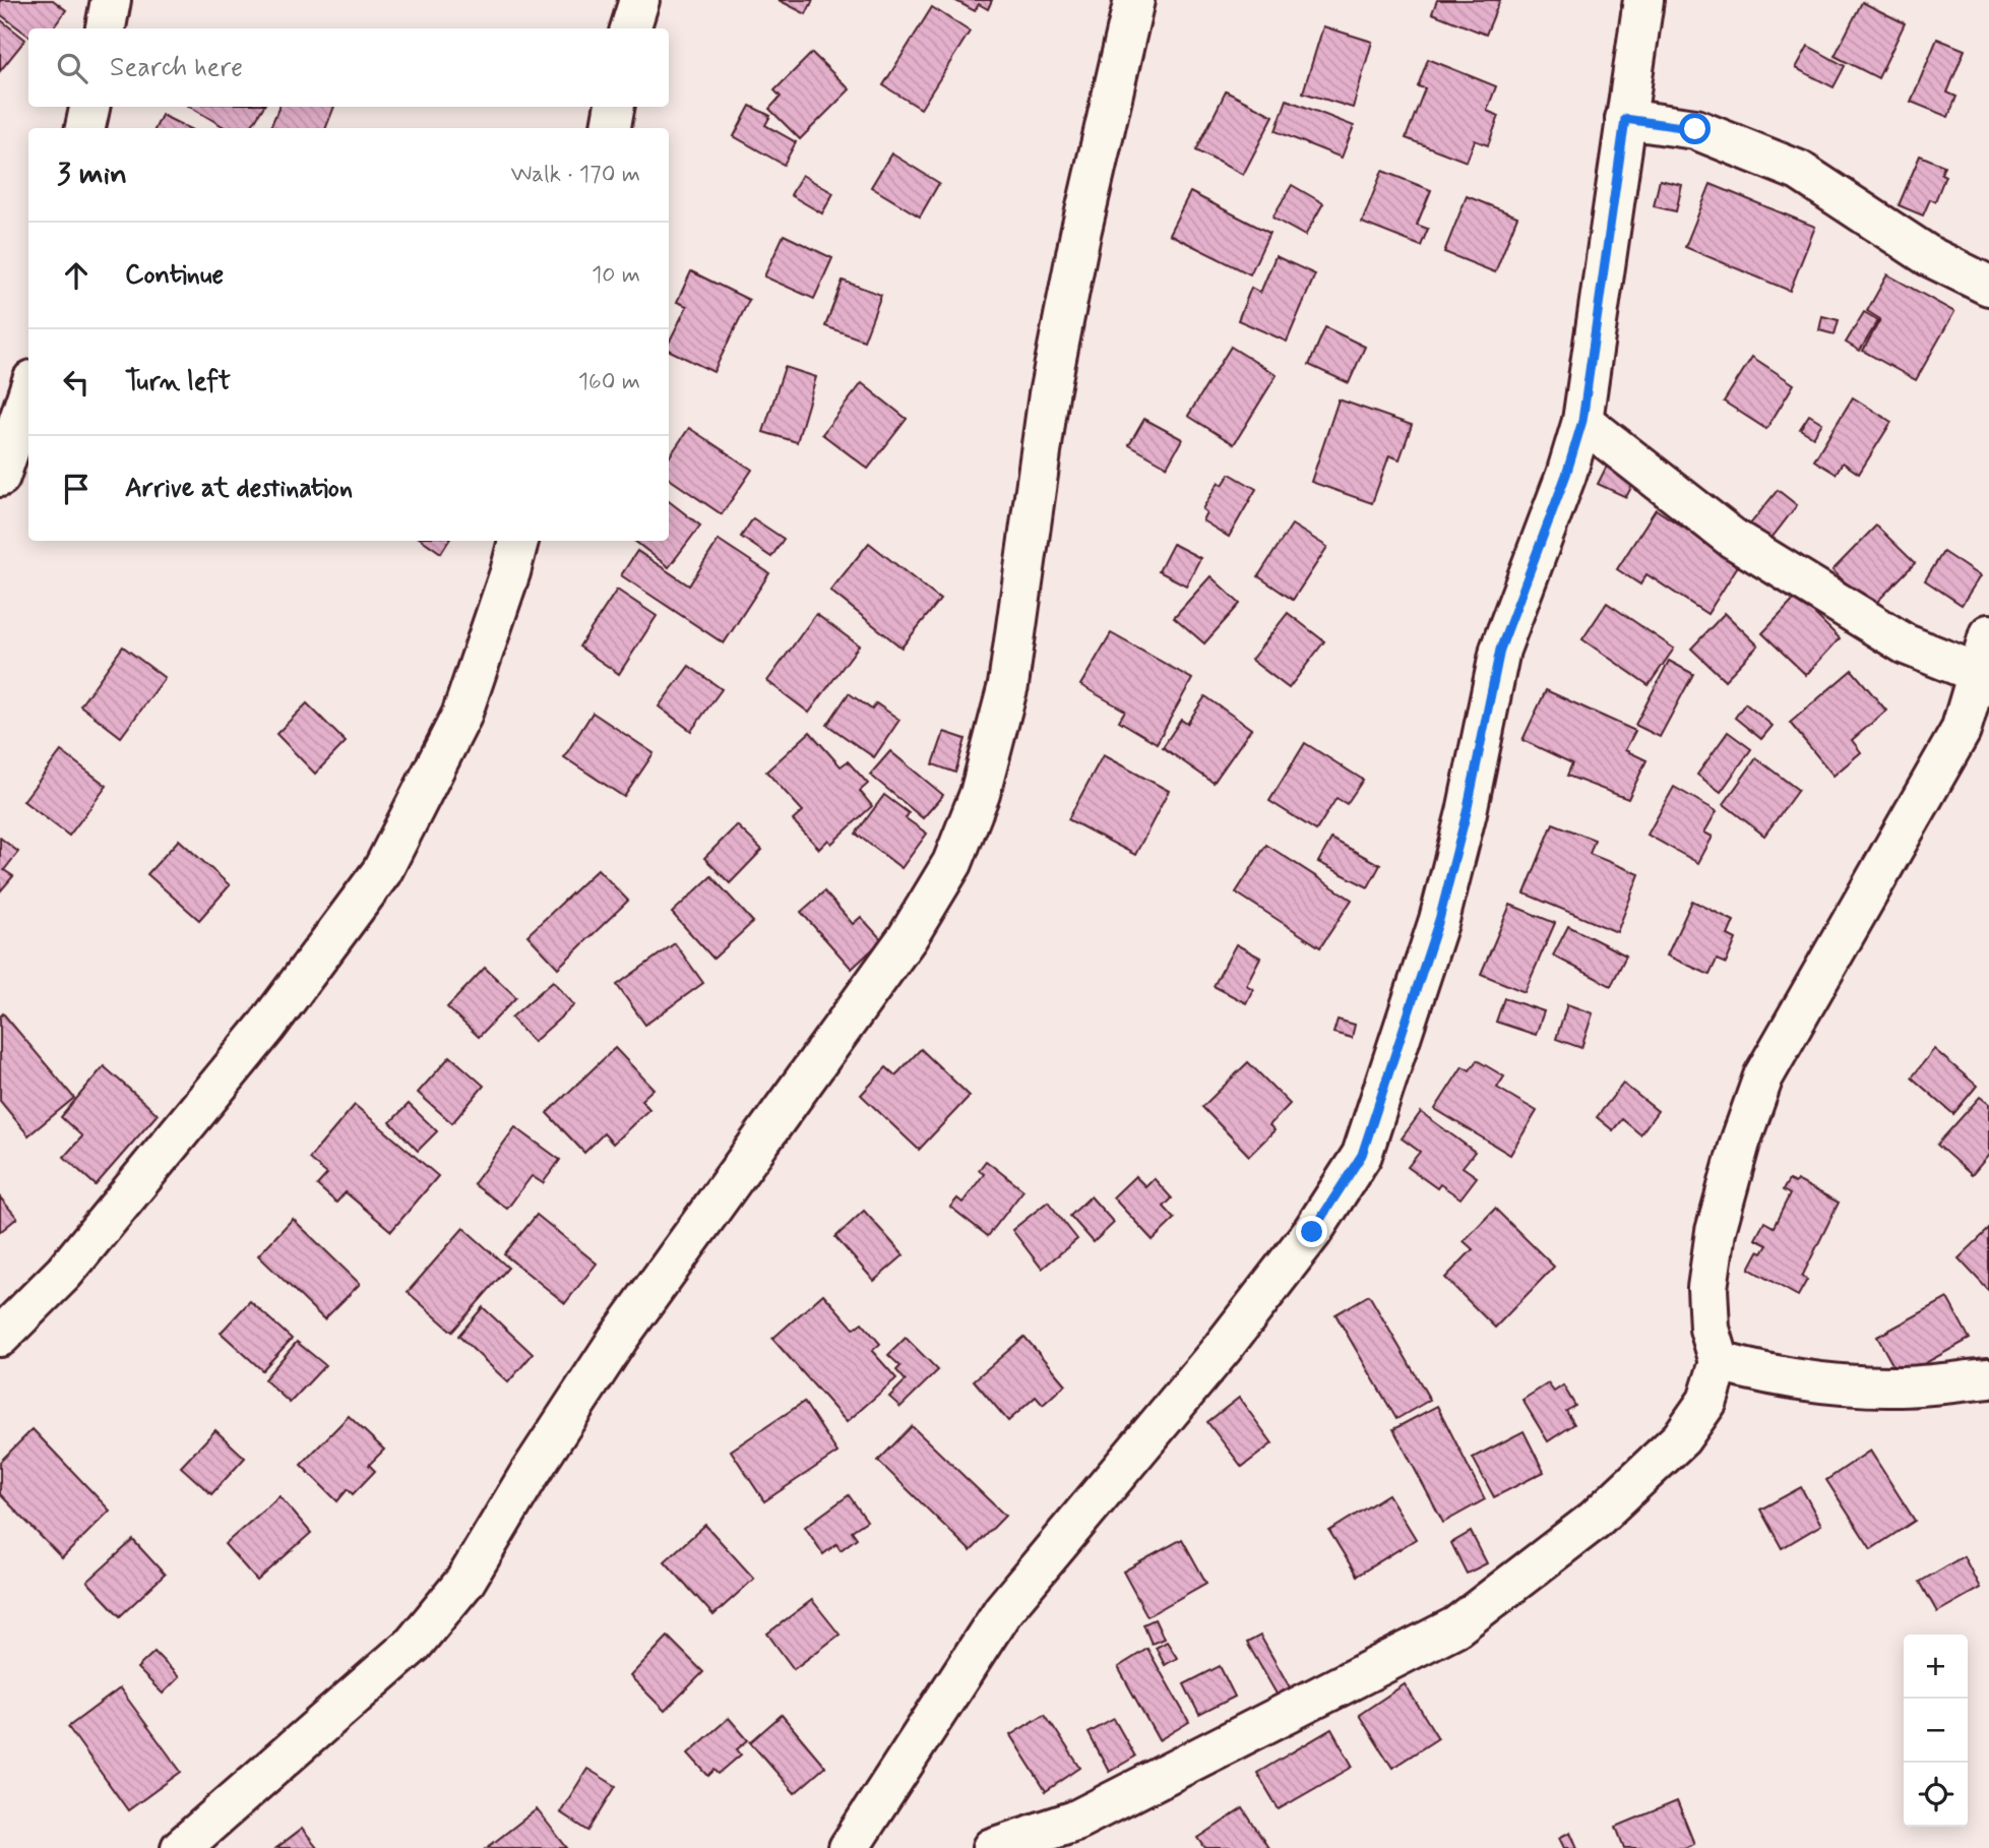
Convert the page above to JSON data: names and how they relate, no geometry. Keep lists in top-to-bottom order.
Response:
{
  "page": {
    "search": "Search here",
    "heading": ["3 min", "Walk · 170 m"],
    "list": [
      ["Continue", "10 m"],
      ["Turn left", "160 m"],
      "Arrive at destination"
    ],
    "map_buttons": ["+", "−"]
  }
}
